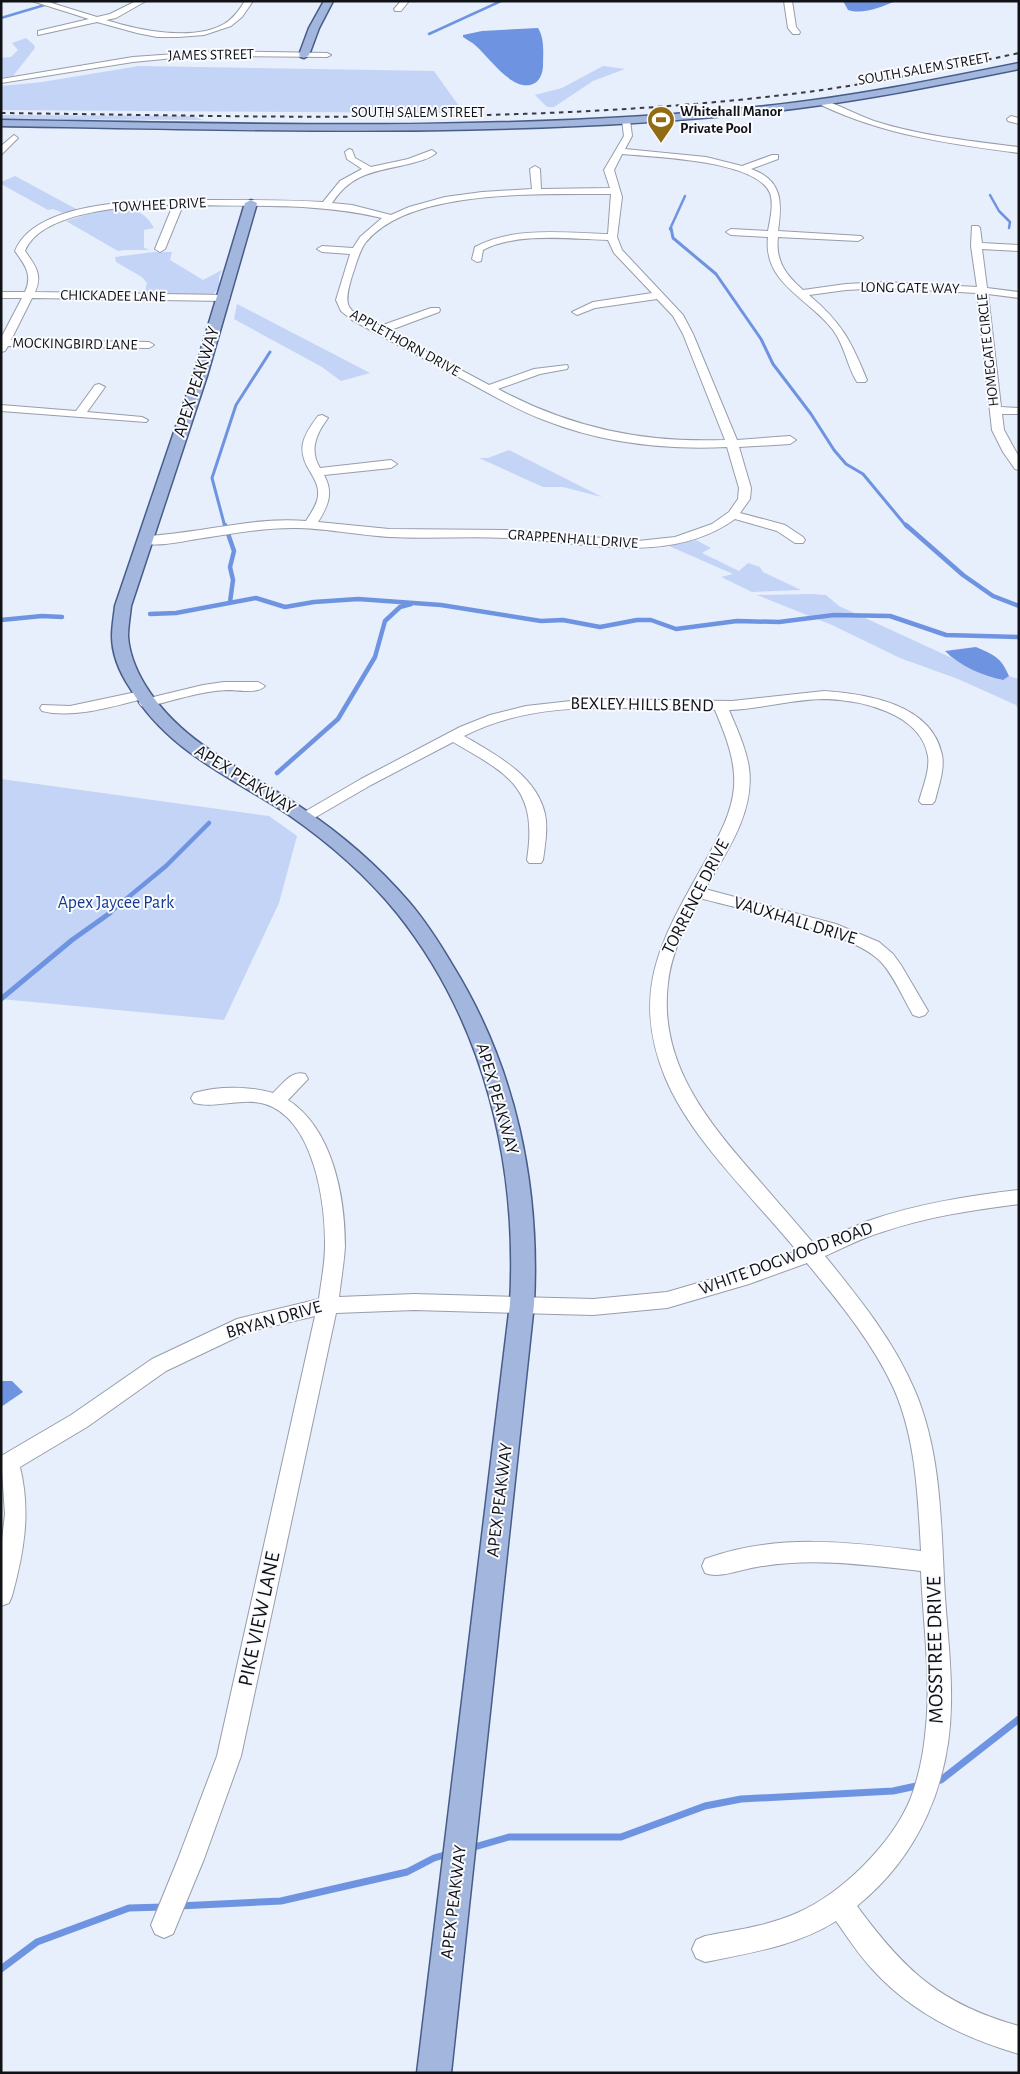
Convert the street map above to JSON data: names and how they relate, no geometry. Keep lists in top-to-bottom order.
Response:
{
  "streets": {
    "main road": ["SOUTH SALEM STREET", "APEX PEAKWAY"],
    "street": [
      "JAMES STREET",
      "TOWHEE DRIVE",
      "LONG GATE WAY",
      "CHICKADEE LANE",
      "APPLETHORN DRIVE",
      "MOCKINGBIRD LANE",
      "HOMEGATE CIRCLE",
      "GRAPPENHALL DRIVE",
      "BEXLEY HILLS BEND",
      "TORRENCE DRIVE",
      "VAUXHALL DRIVE",
      "WHITE DOGWOOD ROAD",
      "BRYAN DRIVE",
      "PIKE VIEW LANE",
      "MOSSTREE DRIVE"
    ]
  },
  "crossings": [
    ["TOWHEE DRIVE", "CHICKADEE LANE"],
    ["TOWHEE DRIVE", "APPLETHORN DRIVE"],
    ["TOWHEE DRIVE", "MOCKINGBIRD LANE"],
    ["TOWHEE DRIVE", "APEX PEAKWAY"],
    ["LONG GATE WAY", "HOMEGATE CIRCLE"],
    ["CHICKADEE LANE", "APEX PEAKWAY"],
    ["APEX PEAKWAY", "GRAPPENHALL DRIVE"],
    ["APEX PEAKWAY", "BEXLEY HILLS BEND"],
    ["APEX PEAKWAY", "WHITE DOGWOOD ROAD"],
    ["APEX PEAKWAY", "BRYAN DRIVE"],
    ["BEXLEY HILLS BEND", "TORRENCE DRIVE"],
    ["TORRENCE DRIVE", "VAUXHALL DRIVE"],
    ["TORRENCE DRIVE", "WHITE DOGWOOD ROAD"],
    ["TORRENCE DRIVE", "MOSSTREE DRIVE"],
    ["WHITE DOGWOOD ROAD", "BRYAN DRIVE"],
    ["WHITE DOGWOOD ROAD", "MOSSTREE DRIVE"],
    ["BRYAN DRIVE", "PIKE VIEW LANE"]
  ],
  "parks": ["Apex Jaycee Park"],
  "places": {
    "sports": ["Whitehall Manor Private Pool"]
  }
}
